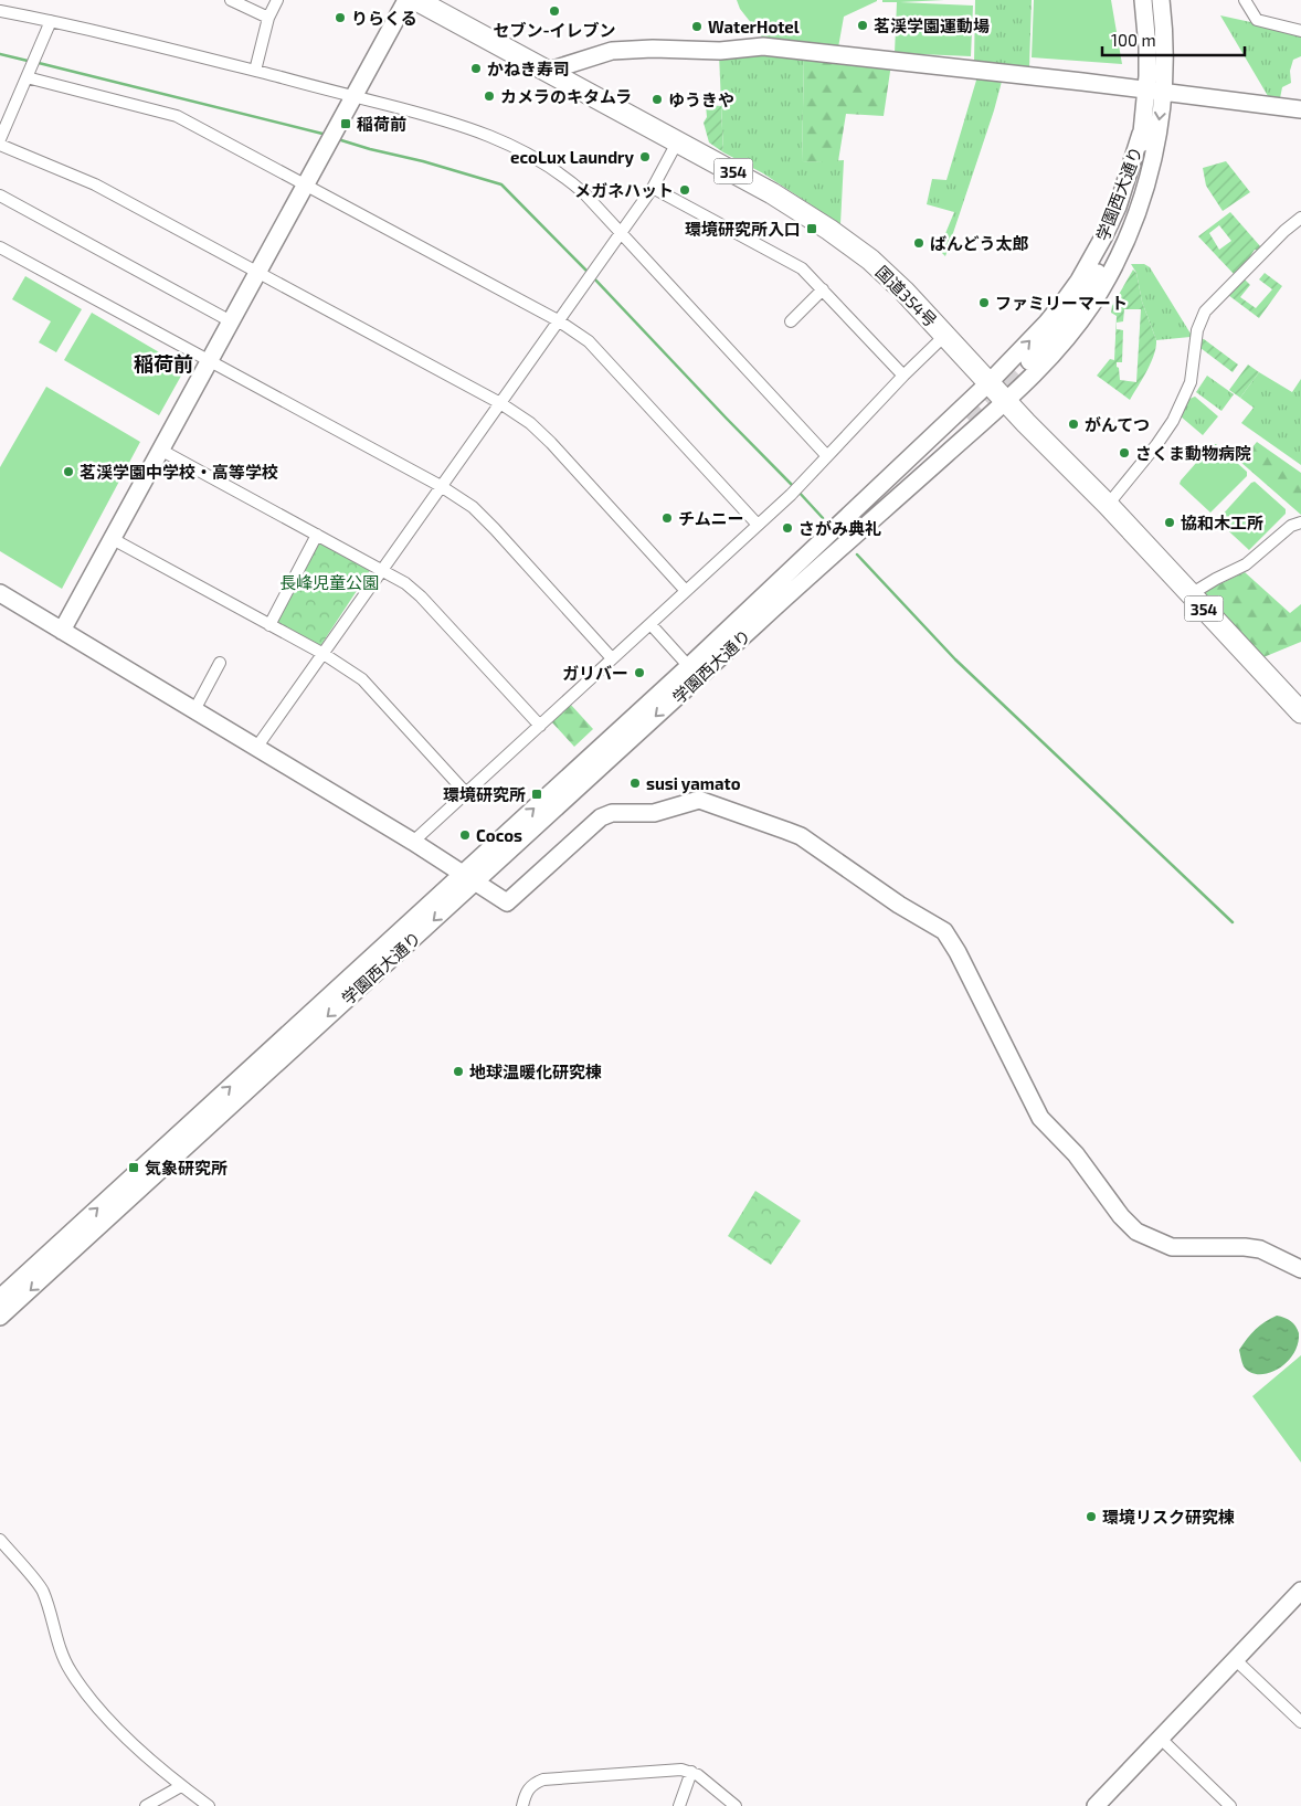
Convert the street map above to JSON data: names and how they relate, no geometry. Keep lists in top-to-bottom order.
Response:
{
  "streets": {
    "highway": ["354", "国道354号"],
    "main road": ["学園西大通り"]
  },
  "crossings": [
    ["学園西大通り", "国道354号"]
  ],
  "districts": ["稲荷前"],
  "parks": ["長峰児童公園"],
  "places": {
    "other": [
      "セブン-イレブン",
      "りらくる",
      "茗渓学園運動場",
      "WaterHotel",
      "かねき寿司",
      "カメラのキタムラ",
      "ゆうきや",
      "ecoLux Laundry",
      "メガネハット",
      "ばんどう太郎",
      "ファミリーマート",
      "がんてつ",
      "さくま動物病院",
      "茗渓学園中学校・高等学校",
      "チムニー",
      "協和木工所",
      "さがみ典礼",
      "ガリバー",
      "susi yamato",
      "Cocos",
      "地球温暖化研究棟",
      "環境リスク研究棟"
    ],
    "transit": [
      "稲荷前",
      "環境研究所入口",
      "環境研究所",
      "気象研究所"
    ]
  },
  "scale_bar": "100 m"
}
